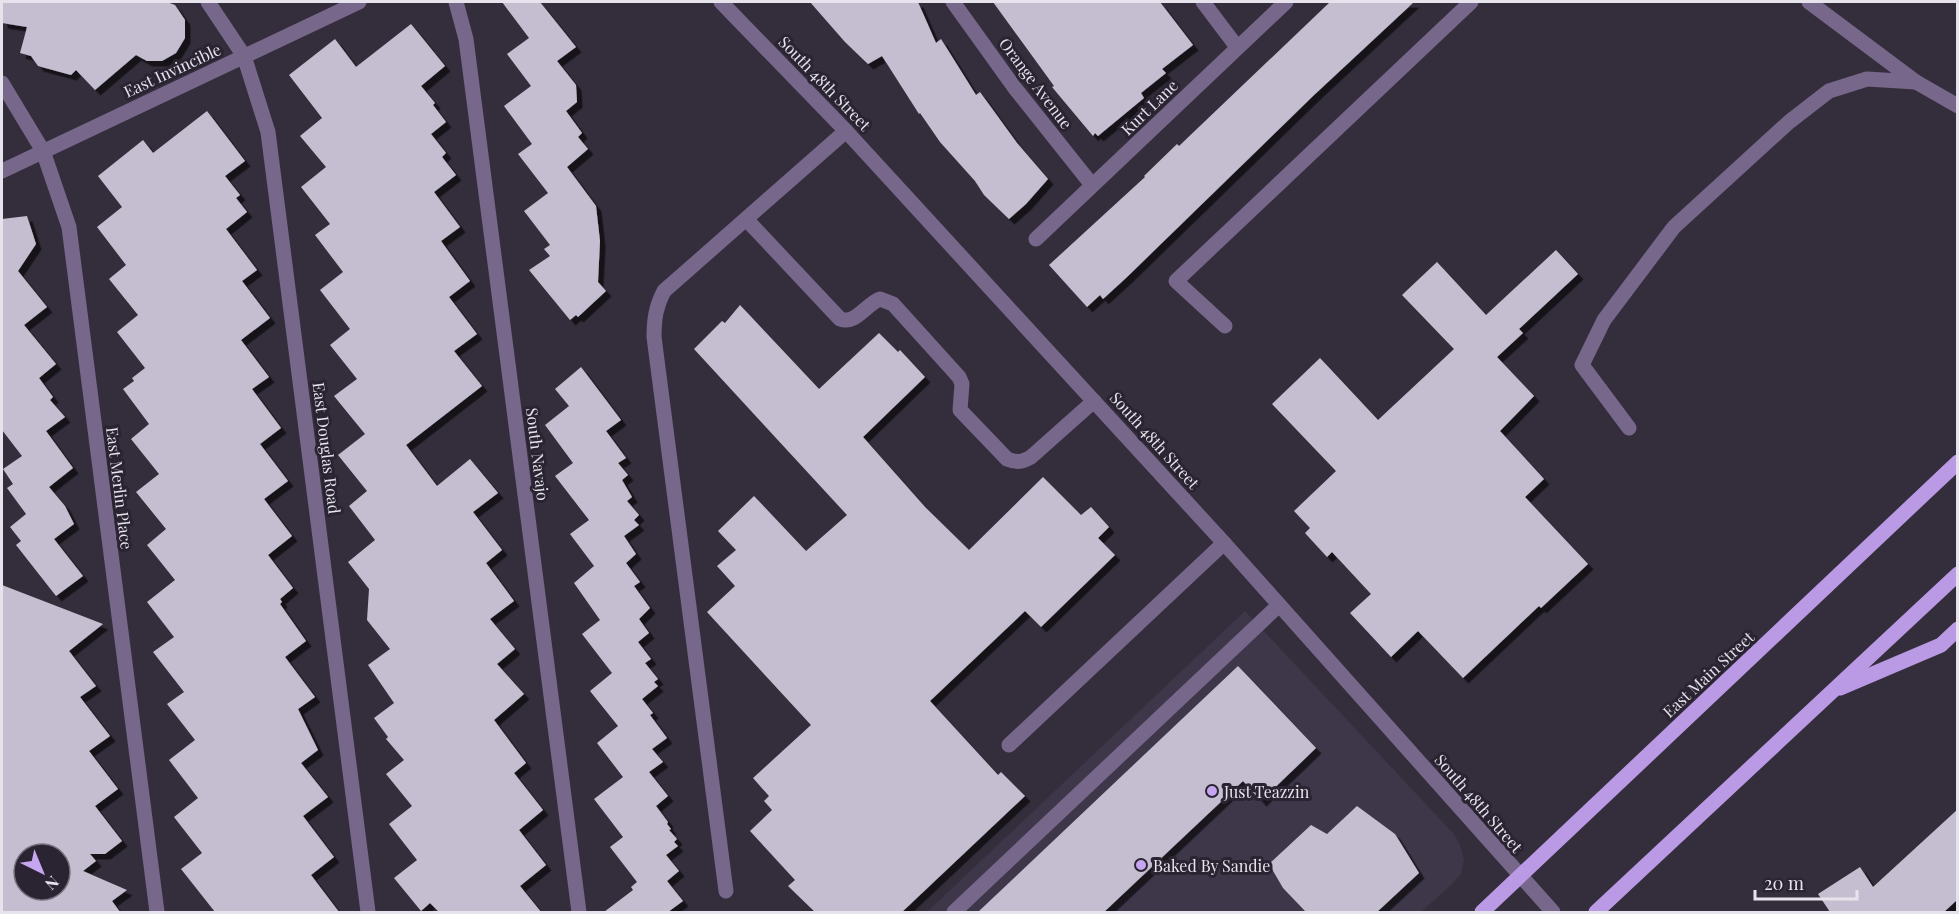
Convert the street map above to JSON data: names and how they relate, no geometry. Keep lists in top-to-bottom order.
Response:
{
  "streets": {
    "main road": ["East Main Street"],
    "street": [
      "East Invincible",
      "South 48th Street",
      "Orange Avenue",
      "Kurt Lane",
      "East Douglas Road",
      "South Navajo",
      "East Merlin Place"
    ]
  },
  "crossings": [
    ["East Invincible", "East Douglas Road"],
    ["East Invincible", "East Merlin Place"],
    ["South 48th Street", "East Main Street"],
    ["Orange Avenue", "Kurt Lane"]
  ],
  "places": ["Just Teazzin", "Baked By Sandie"],
  "scale_bar": "20 m",
  "north": "bottom right"
}
